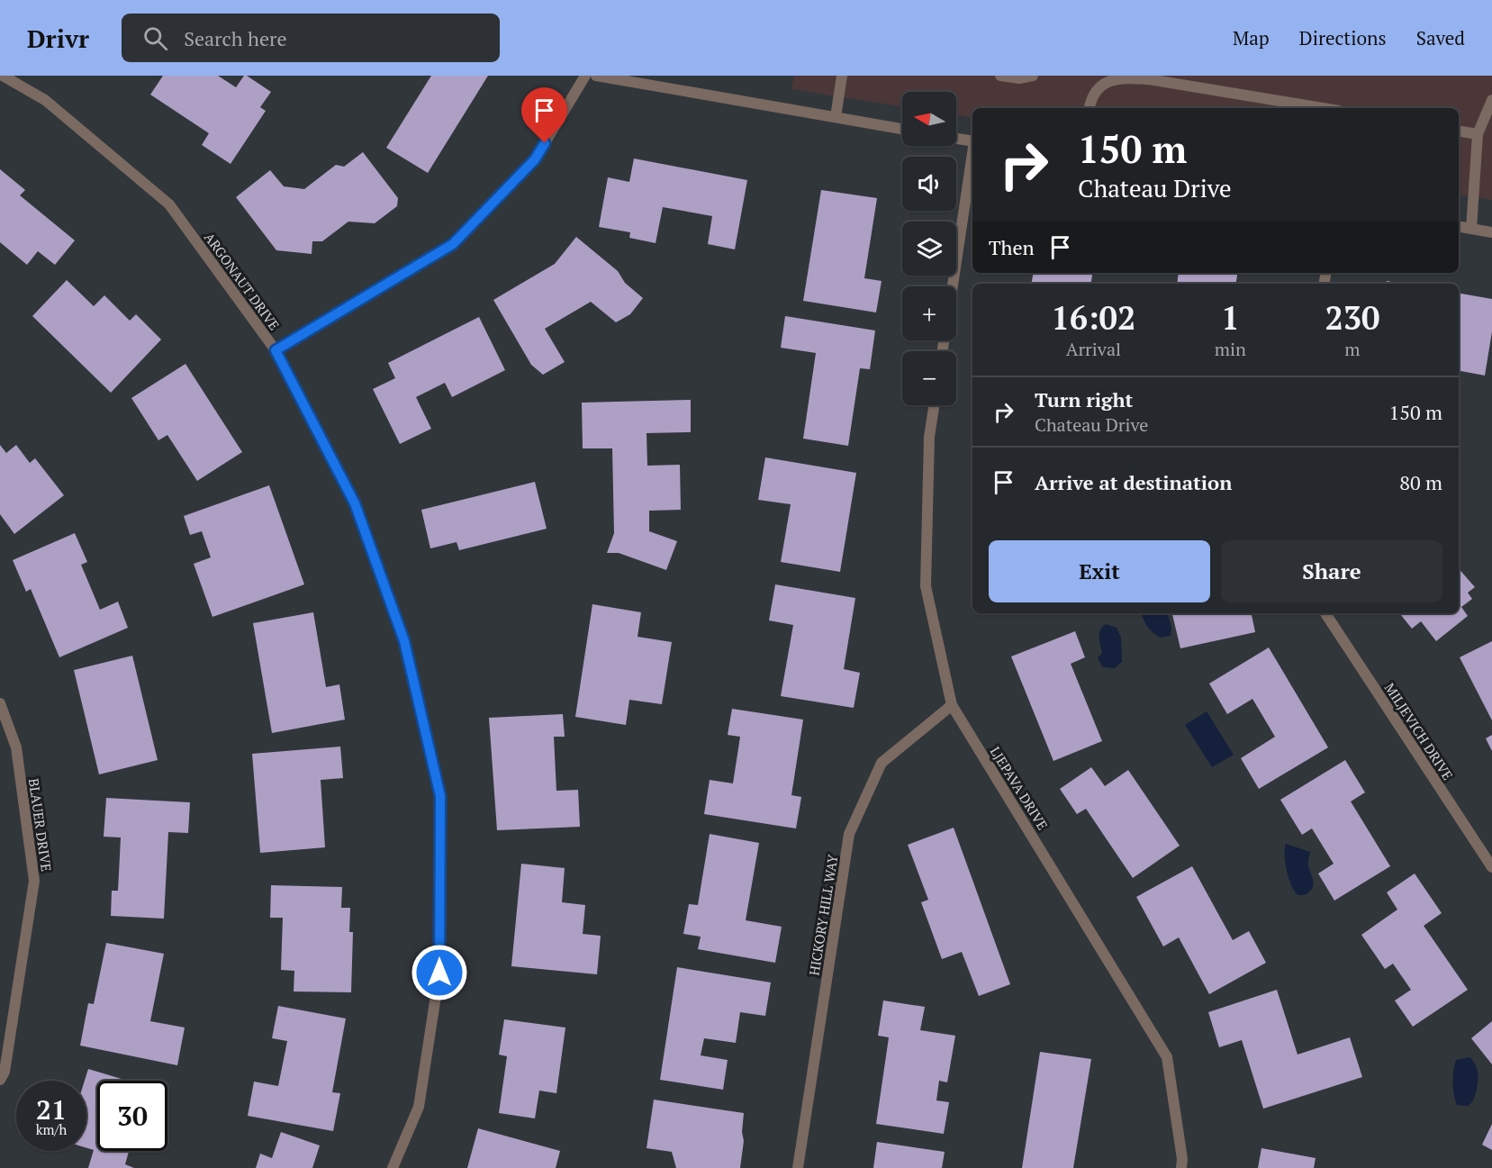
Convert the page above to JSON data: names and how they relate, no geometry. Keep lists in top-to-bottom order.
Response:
{
  "streets": {
    "street": [
      "ARGONAUT DRIVE",
      "MILJEVICH DRIVE",
      "LJEPAVA DRIVE",
      "BLAUER DRIVE",
      "HICKORY HILL WAY"
    ]
  },
  "crossings": [
    ["LJEPAVA DRIVE", "HICKORY HILL WAY"]
  ],
  "north": "left",
  "page": {
    "header": "Drivr",
    "search": "Search here",
    "nav": ["Map", "Directions", "Saved"],
    "map_buttons": ["+", "−"],
    "turn": ["150 m", "Chateau Drive"],
    "then": "Then",
    "eta": [
      "16:02",
      "Arrival",
      "1",
      "min",
      "230",
      "m"
    ],
    "list": [
      {
        "name": "Turn right",
        "note": "Chateau Drive",
        "value": "150 m"
      },
      {
        "name": "Arrive at destination",
        "value": "80 m"
      }
    ],
    "buttons": ["Exit", "Share"],
    "speed": "21 km/h",
    "limit": "30"
  }
}
